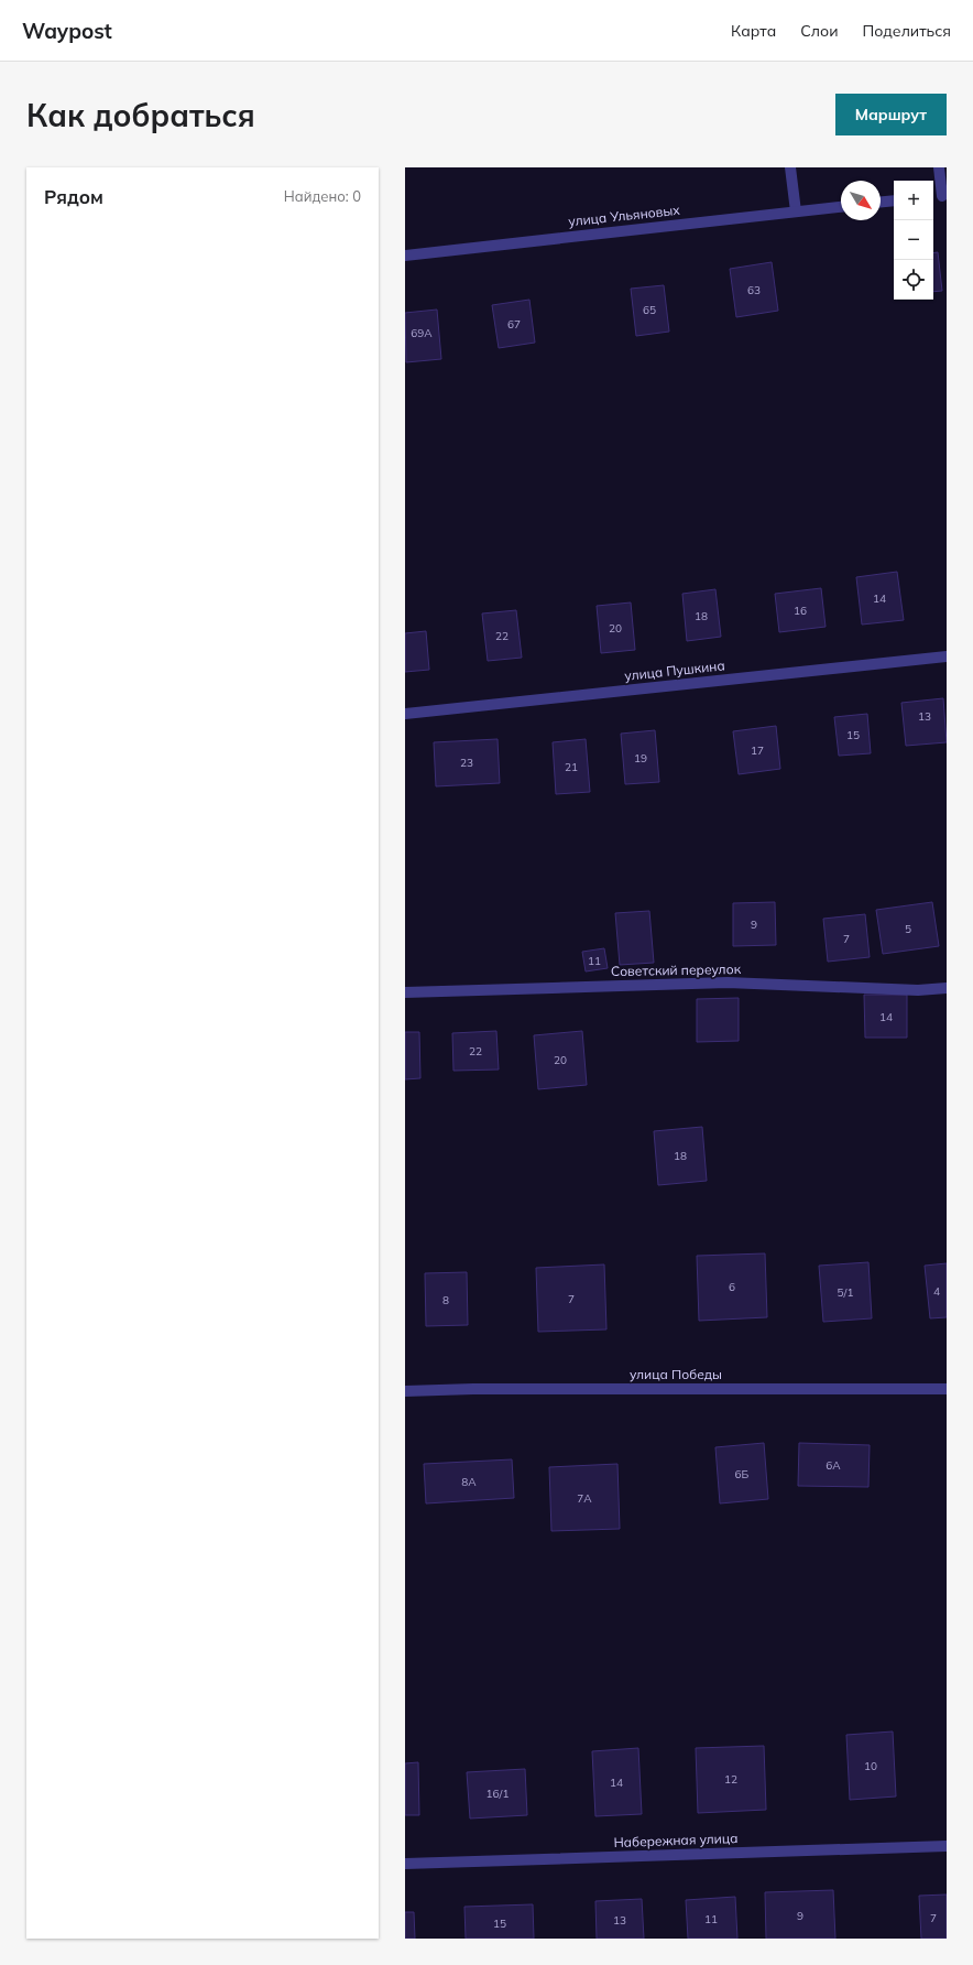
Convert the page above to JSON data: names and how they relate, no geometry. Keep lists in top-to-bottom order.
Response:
{
  "streets": {
    "street": [
      "улица Ульяновых",
      "улица Пушкина",
      "Советский переулок",
      "улица Победы",
      "Набережная улица"
    ]
  },
  "house_numbers": [
    "63",
    "65",
    "67",
    "69А",
    "14",
    "16",
    "18",
    "20",
    "22",
    "13",
    "15",
    "17",
    "19",
    "23",
    "21",
    "9",
    "5",
    "7",
    "11",
    "14",
    "22",
    "20",
    "18",
    "6",
    "4",
    "5/1",
    "7",
    "8",
    "6А",
    "6Б",
    "8А",
    "7А",
    "10",
    "12",
    "14",
    "16/1",
    "9",
    "7",
    "11",
    "13",
    "15"
  ],
  "north": "bottom right",
  "page": {
    "header": "Waypost",
    "nav": ["Карта", "Слои", "Поделиться"],
    "buttons": "Маршрут",
    "title": "Как добраться",
    "heading": ["Рядом", "Найдено: 0"],
    "map_buttons": ["+", "−"]
  }
}
